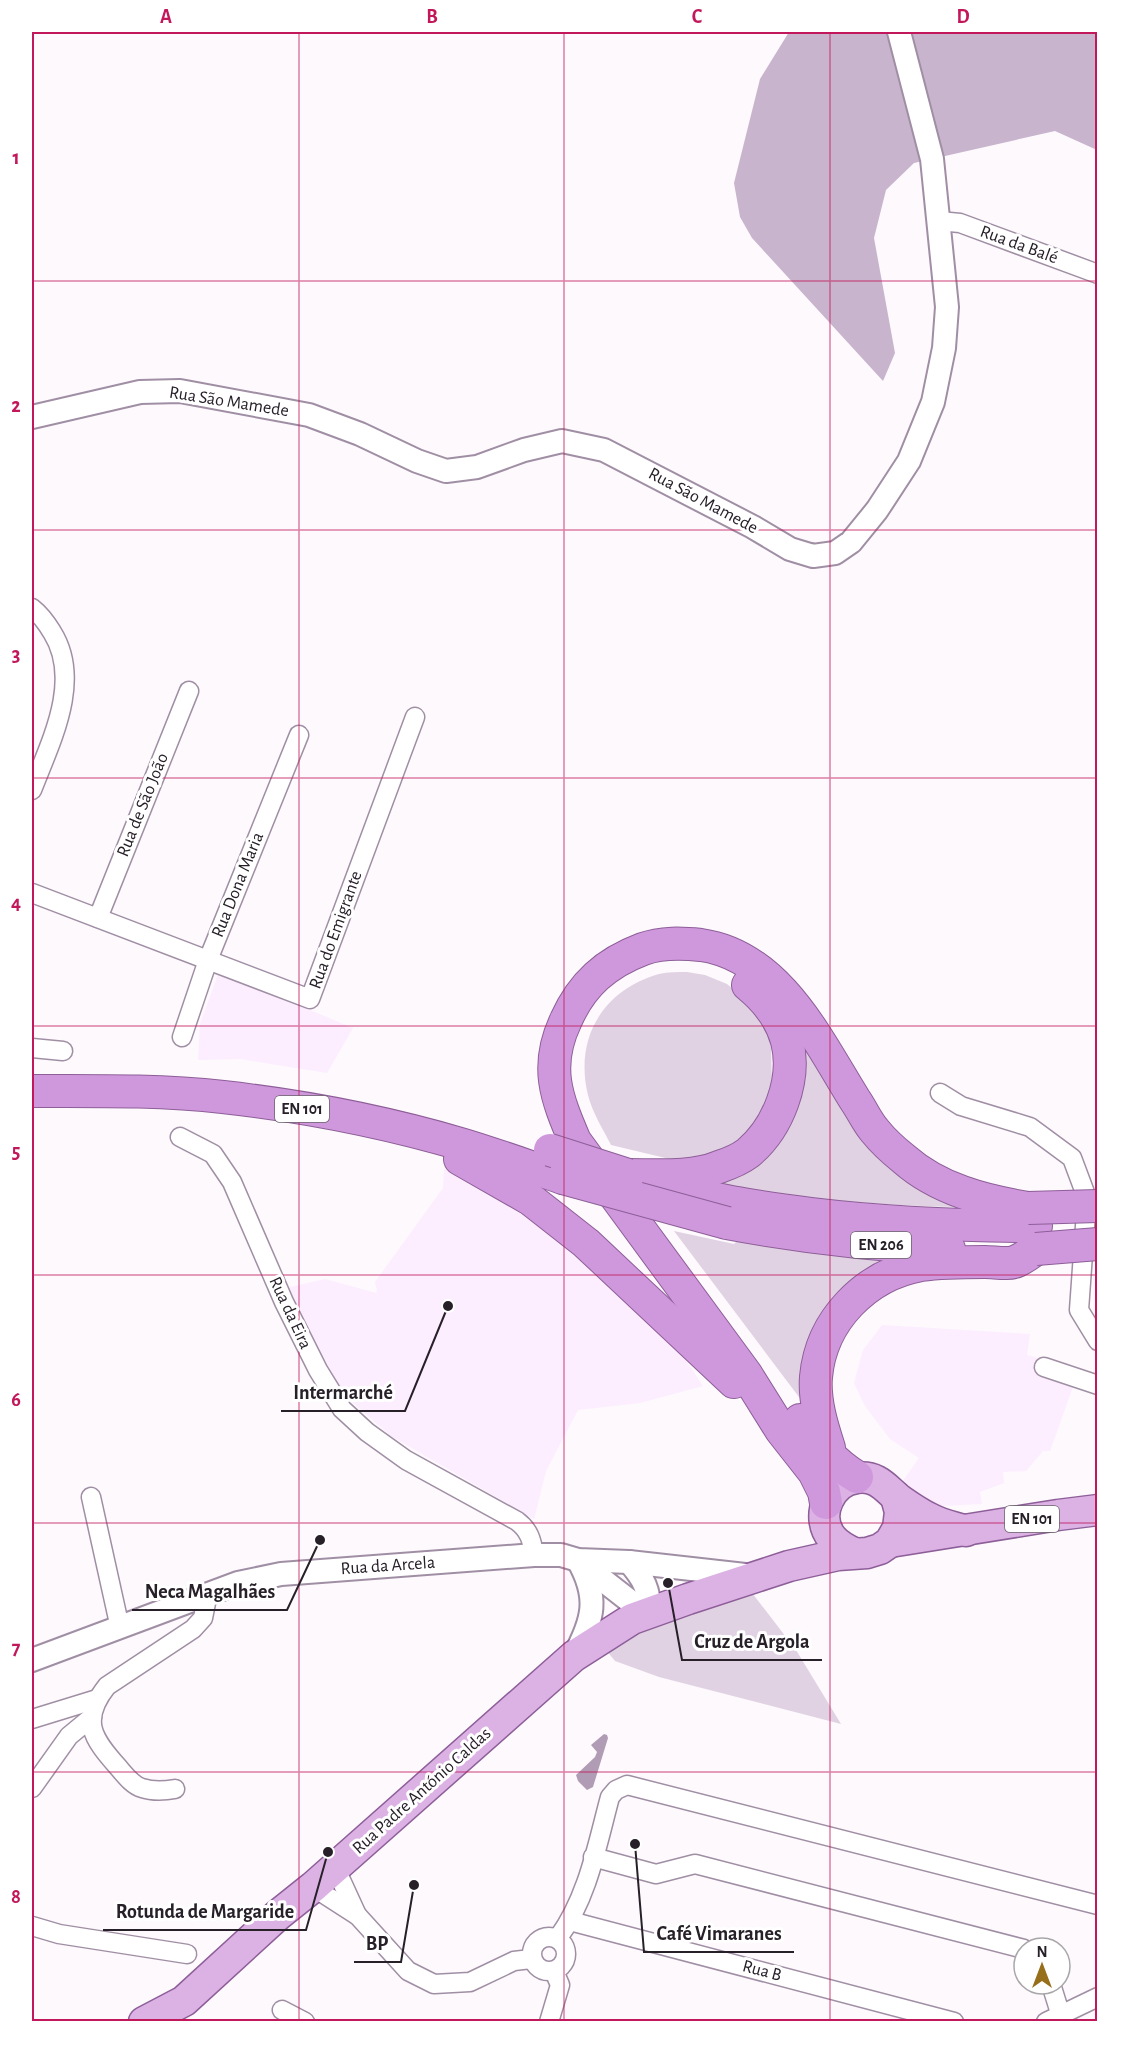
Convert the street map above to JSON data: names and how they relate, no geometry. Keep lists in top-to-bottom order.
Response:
{
  "streets": {
    "highway": ["EN 101", "EN 206"],
    "main road": ["Rua Padre António Caldas"],
    "street": [
      "Rua da Balé",
      "Rua São Mamede",
      "Rua de São João",
      "Rua Dona Maria",
      "Rua do Emigrante",
      "Rua da Eira",
      "Rua da Arcela",
      "Rua B"
    ]
  },
  "crossings": [
    ["Rua da Balé", "Rua São Mamede"],
    ["Rua de São João", "Rua do Emigrante"],
    ["Rua Dona Maria", "Rua do Emigrante"],
    ["EN 101", "EN 206"],
    ["EN 101", "Rua da Arcela"],
    ["EN 101", "Rua Padre António Caldas"],
    ["Rua da Eira", "Rua da Arcela"]
  ],
  "places": [
    "Intermarché",
    "Neca Magalhães",
    "Cruz de Argola",
    "Café Vimaranes",
    "Rotunda de Margaride",
    "BP"
  ],
  "north": "top",
  "grid": {
    "columns": [
      "A",
      "B",
      "C",
      "D"
    ],
    "rows": [
      "1",
      "2",
      "3",
      "4",
      "5",
      "6",
      "7",
      "8"
    ]
  }
}
